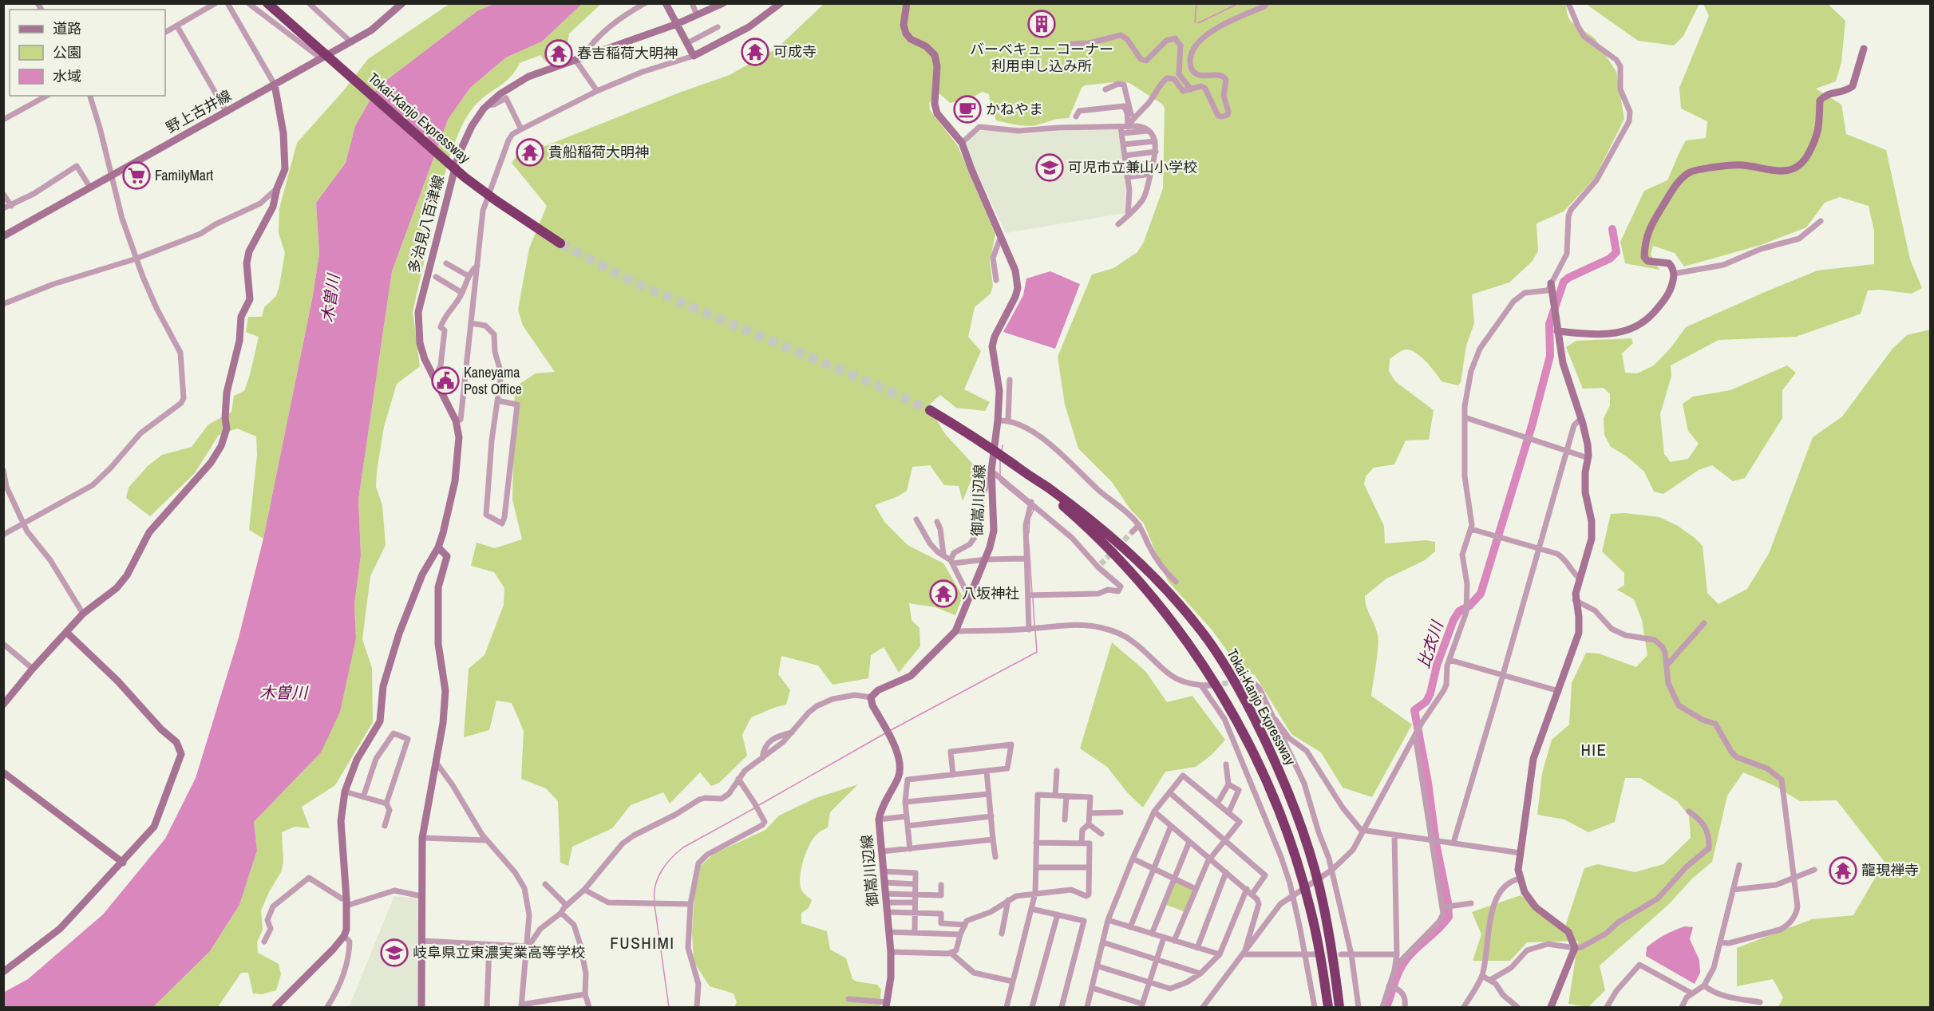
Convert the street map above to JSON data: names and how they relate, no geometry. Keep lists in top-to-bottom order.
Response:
{
  "streets": {
    "highway": ["Tokai-Kanjo Expressway"],
    "street": ["野上古井線", "多治見八百津線", "御嵩川辺線"]
  },
  "districts": ["HIE", "FUSHIMI"],
  "water": ["木曽川", "比衣川"],
  "places": {
    "building": ["バーベキューコーナー 利用申し込み所"],
    "temple": [
      "可成寺",
      "春吉稲荷大明神",
      "貴船稲荷大明神",
      "八坂神社",
      "龍現禅寺"
    ],
    "cafe": ["かねやま"],
    "school or university": ["可児市立兼山小学校", "岐阜県立東濃実業高等学校"],
    "supermarket": ["FamilyMart"],
    "public building": ["Kaneyama Post Office"]
  },
  "legend": ["道路", "公園", "水域"]
}
